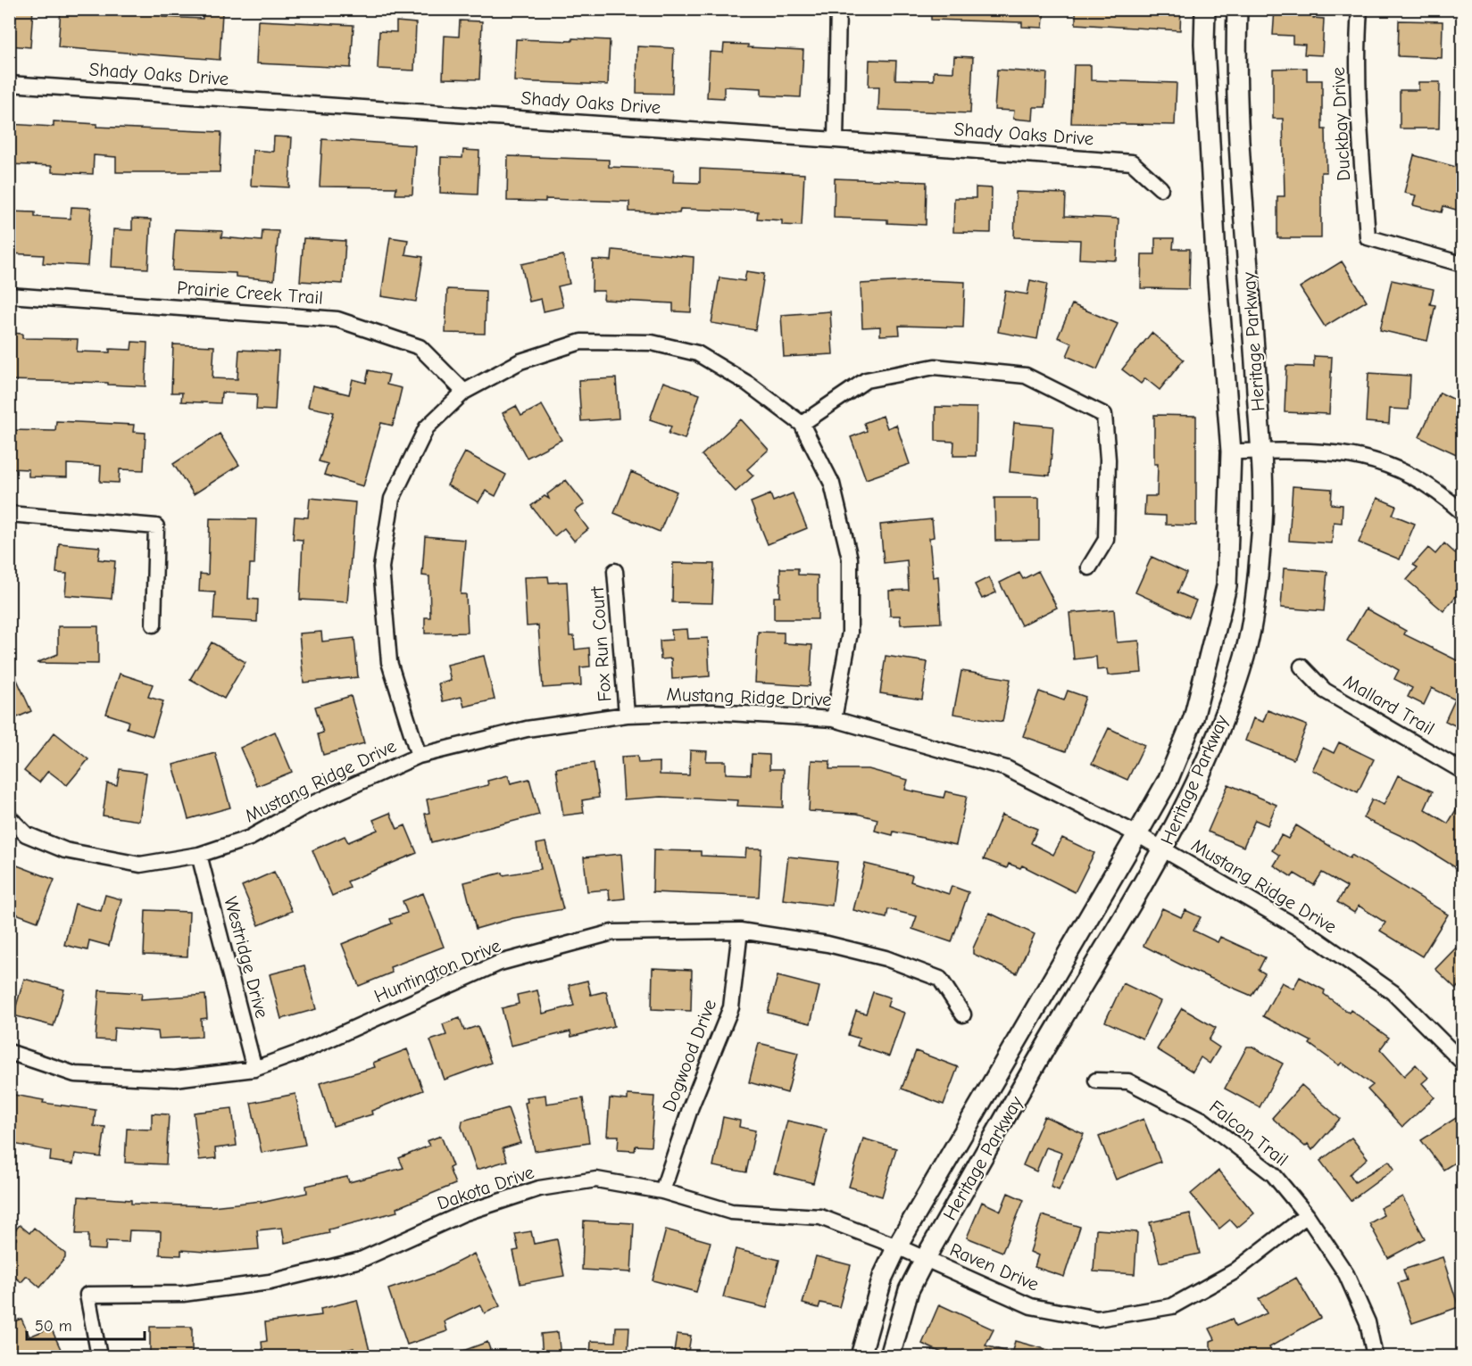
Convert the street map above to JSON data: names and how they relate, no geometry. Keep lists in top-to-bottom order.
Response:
{
  "streets": {
    "main road": ["Heritage Parkway"],
    "street": [
      "Shady Oaks Drive",
      "Duckbay Drive",
      "Prairie Creek Trail",
      "Fox Run Court",
      "Mustang Ridge Drive",
      "Mallard Trail",
      "Westridge Drive",
      "Huntington Drive",
      "Dogwood Drive",
      "Falcon Trail",
      "Dakota Drive",
      "Raven Drive"
    ]
  },
  "crossings": [
    ["Heritage Parkway", "Mustang Ridge Drive"],
    ["Heritage Parkway", "Dakota Drive"],
    ["Heritage Parkway", "Raven Drive"],
    ["Fox Run Court", "Mustang Ridge Drive"],
    ["Mustang Ridge Drive", "Westridge Drive"],
    ["Westridge Drive", "Huntington Drive"],
    ["Huntington Drive", "Dogwood Drive"],
    ["Dogwood Drive", "Dakota Drive"],
    ["Falcon Trail", "Raven Drive"],
    ["Dakota Drive", "Raven Drive"]
  ],
  "scale_bar": "50 m"
}
